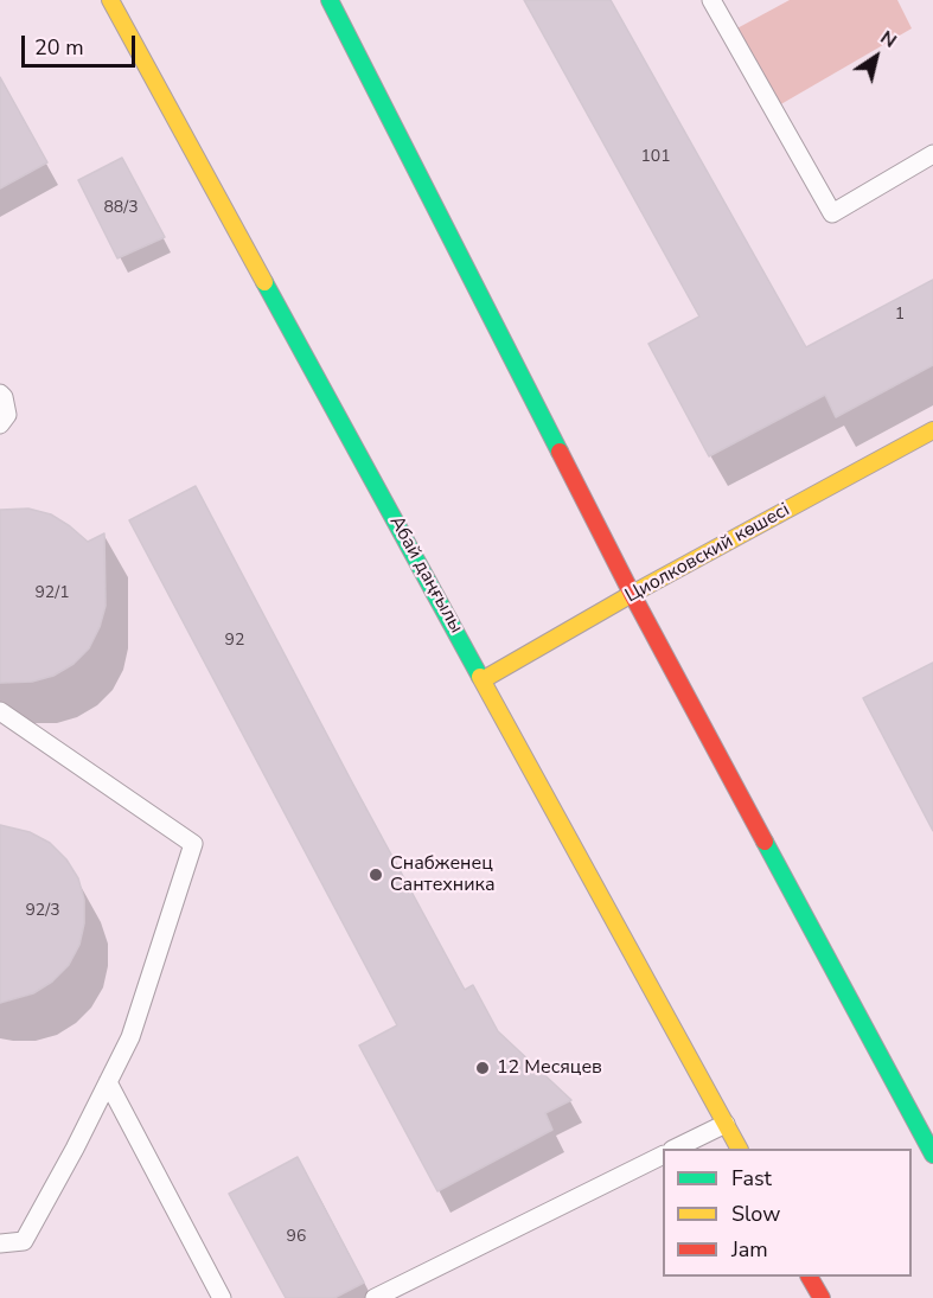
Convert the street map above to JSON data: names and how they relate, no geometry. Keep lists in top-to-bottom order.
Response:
{
  "streets": {
    "street": ["Циолковский көшесі", "Абай даңғылы"]
  },
  "crossings": [
    ["Циолковский көшесі", "Абай даңғылы"]
  ],
  "places": ["Снабженец Сантехника", "12 Месяцев"],
  "house_numbers": [
    "101",
    "88/3",
    "1",
    "92/1",
    "92",
    "92/3",
    "96"
  ],
  "legend": ["Fast", "Slow", "Jam"],
  "scale_bar": "20 m",
  "north": "top right"
}
